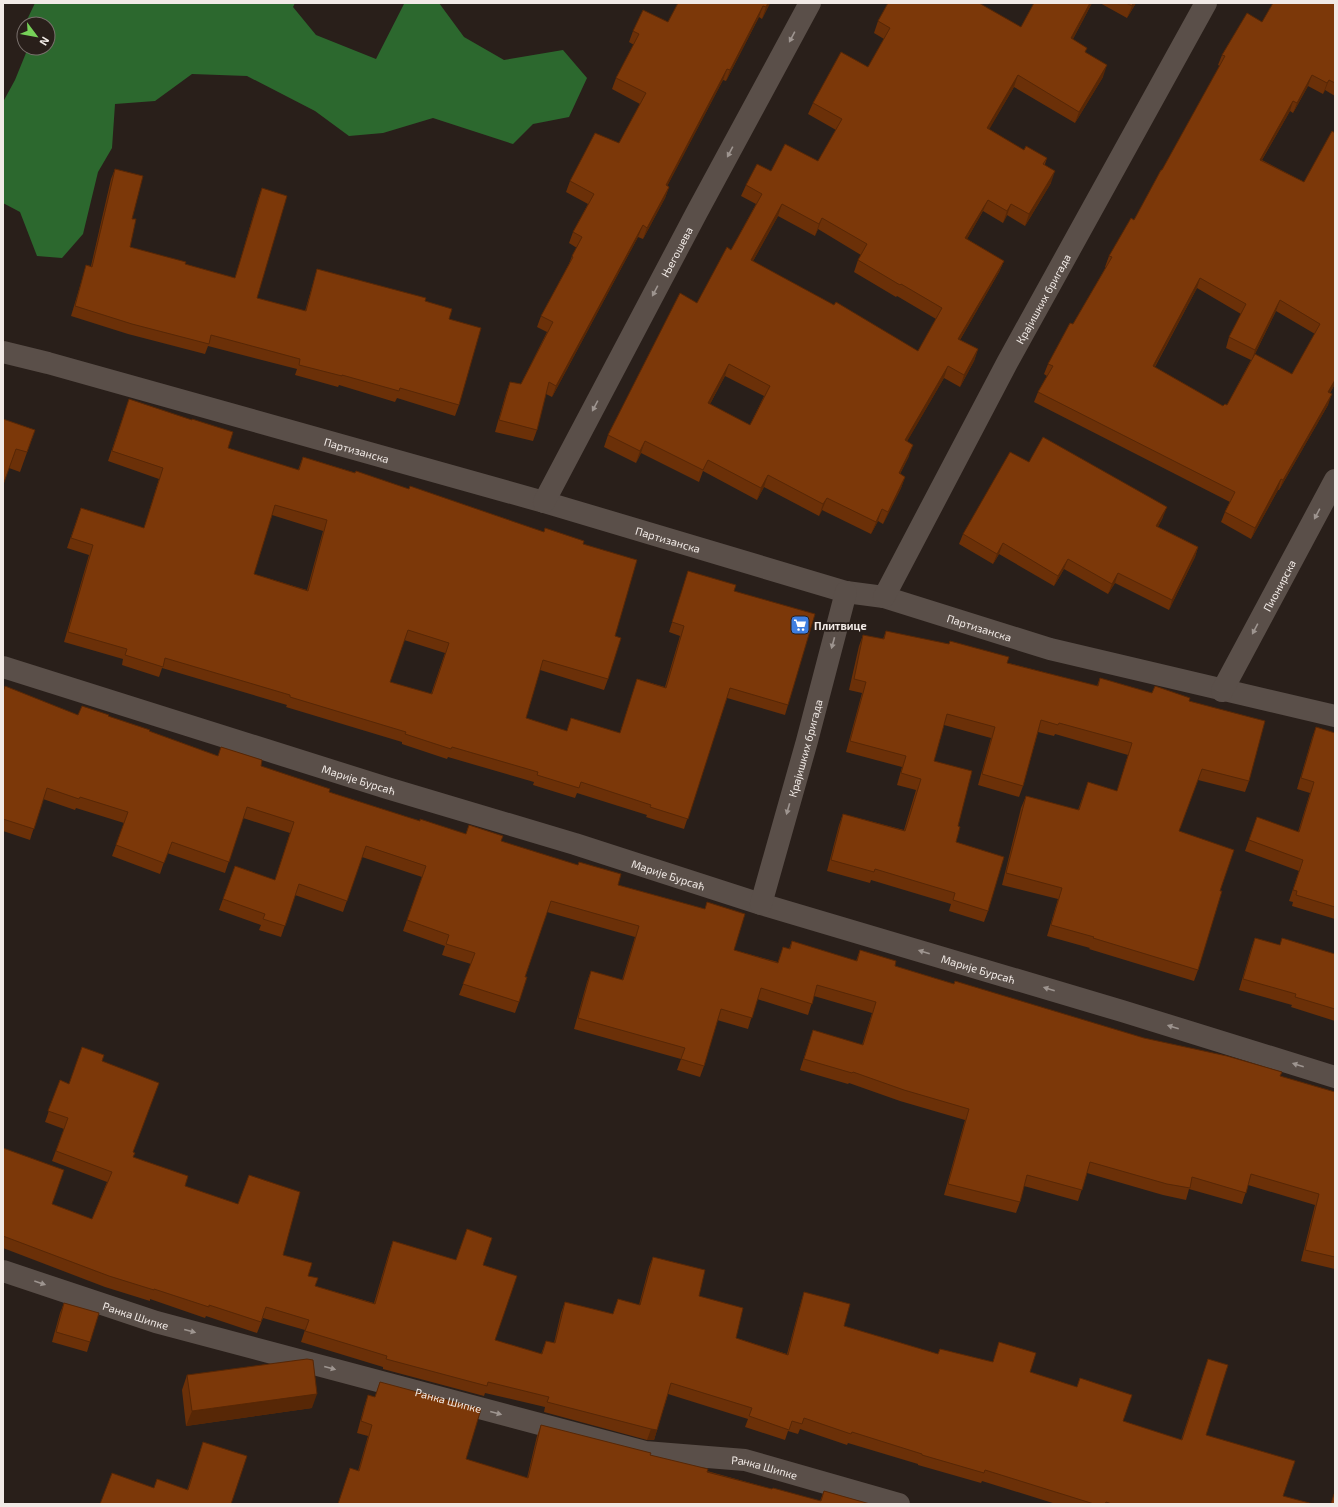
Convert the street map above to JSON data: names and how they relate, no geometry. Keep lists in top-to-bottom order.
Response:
{
  "streets": {
    "street": [
      "Његошева",
      "Крајишких бригада",
      "Партизанска",
      "Пионирска",
      "Марије Бурсаћ",
      "Ранка Шипке"
    ]
  },
  "crossings": [
    ["Његошева", "Партизанска"],
    ["Крајишких бригада", "Партизанска"],
    ["Крајишких бригада", "Марије Бурсаћ"],
    ["Партизанска", "Пионирска"]
  ],
  "one_way": [
    "Његошева",
    "Пионирска",
    "Марије Бурсаћ",
    "Ранка Шипке"
  ],
  "places": {
    "supermarket": ["Плитвице"]
  },
  "north": "bottom right"
}
